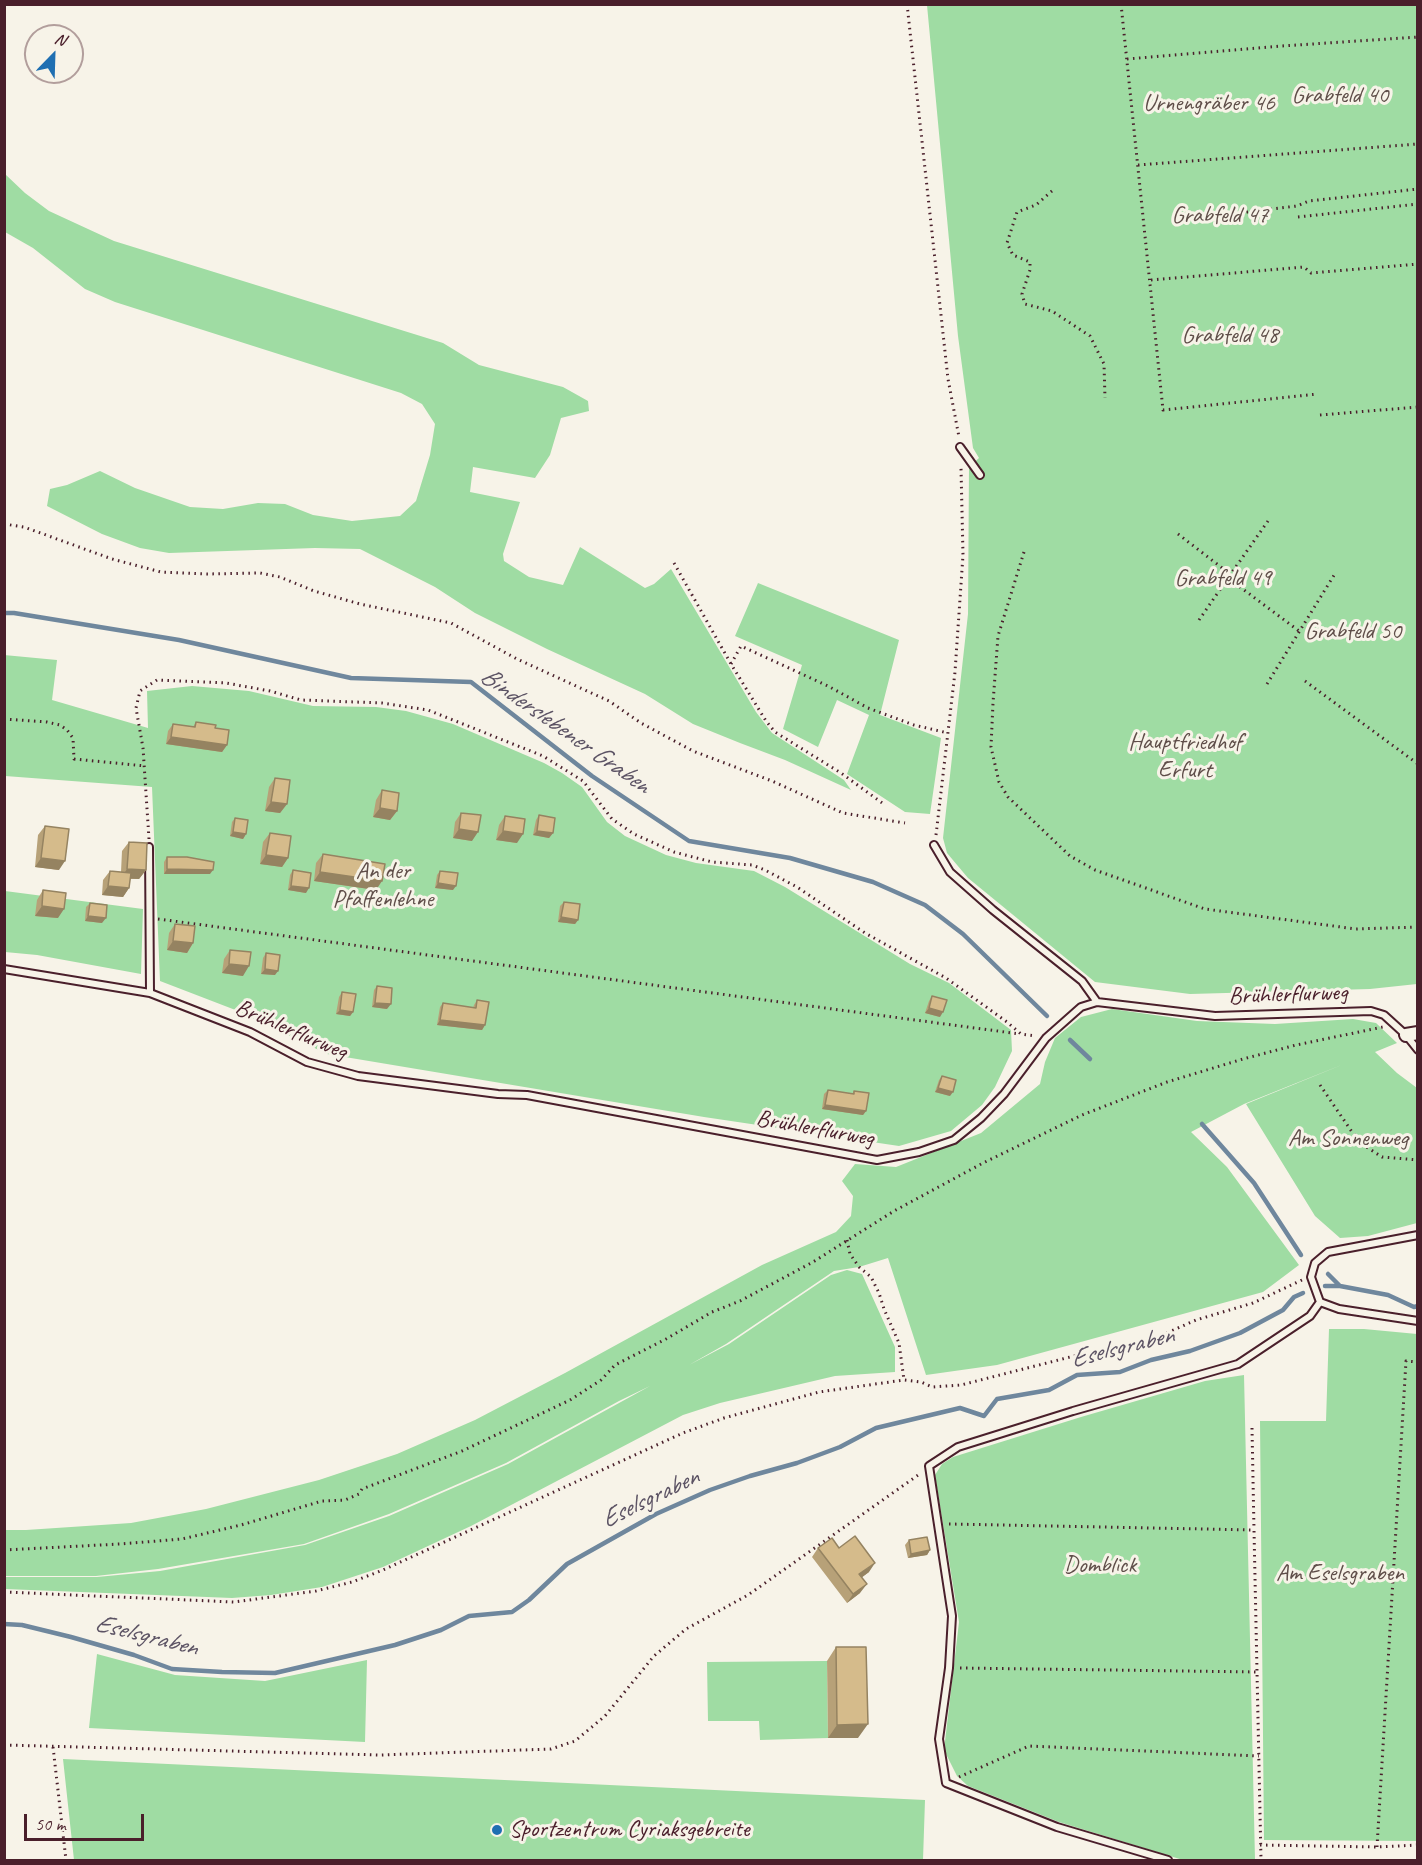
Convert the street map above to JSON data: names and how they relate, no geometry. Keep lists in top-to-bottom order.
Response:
{
  "streets": {
    "lane": ["Brühlerflurweg"]
  },
  "water": ["Binderslebener Graben", "Eselsgraben"],
  "parks": [
    "Grabfeld 40",
    "Urnengräber 46",
    "Grabfeld 47",
    "Grabfeld 48",
    "Grabfeld 49",
    "Grabfeld 50",
    "Hauptfriedhof Erfurt",
    "An der Pfaffenlehne",
    "Am Sonnenweg",
    "Domblick",
    "Am Eselsgraben"
  ],
  "places": ["Sportzentrum Cyriaksgebreite"],
  "scale_bar": "50 m",
  "north": "top right"
}
